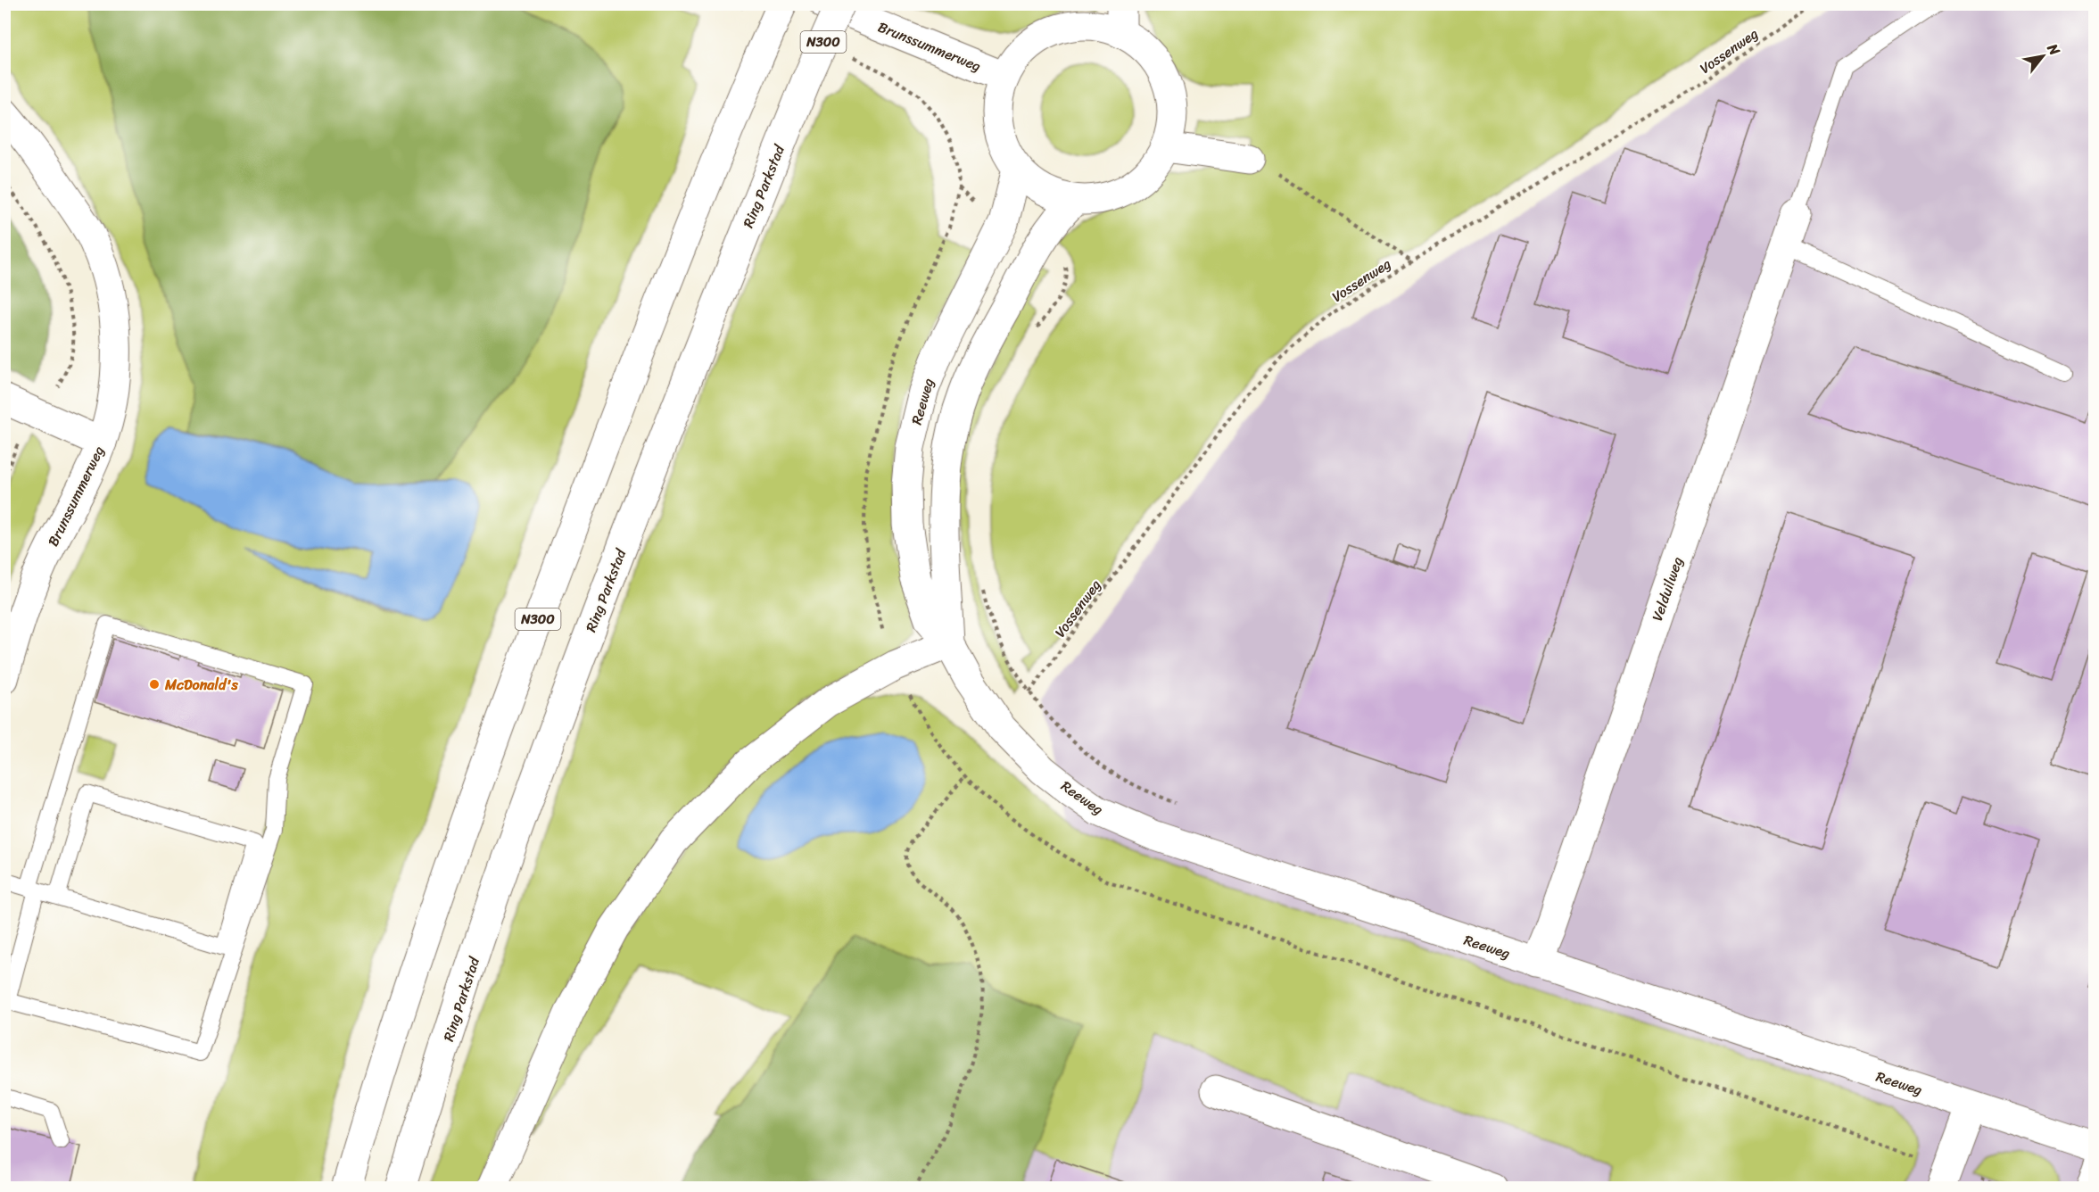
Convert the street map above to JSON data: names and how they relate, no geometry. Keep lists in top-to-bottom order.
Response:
{
  "streets": {
    "main road": [
      "N300",
      "Brunssummerweg",
      "Ring Parkstad",
      "Reeweg",
      "Velduilweg"
    ],
    "path": ["Vossenweg"]
  },
  "crossings": [
    ["Brunssummerweg", "Reeweg"],
    ["Reeweg", "Velduilweg"]
  ],
  "places": ["McDonald's"],
  "north": "top right"
}
